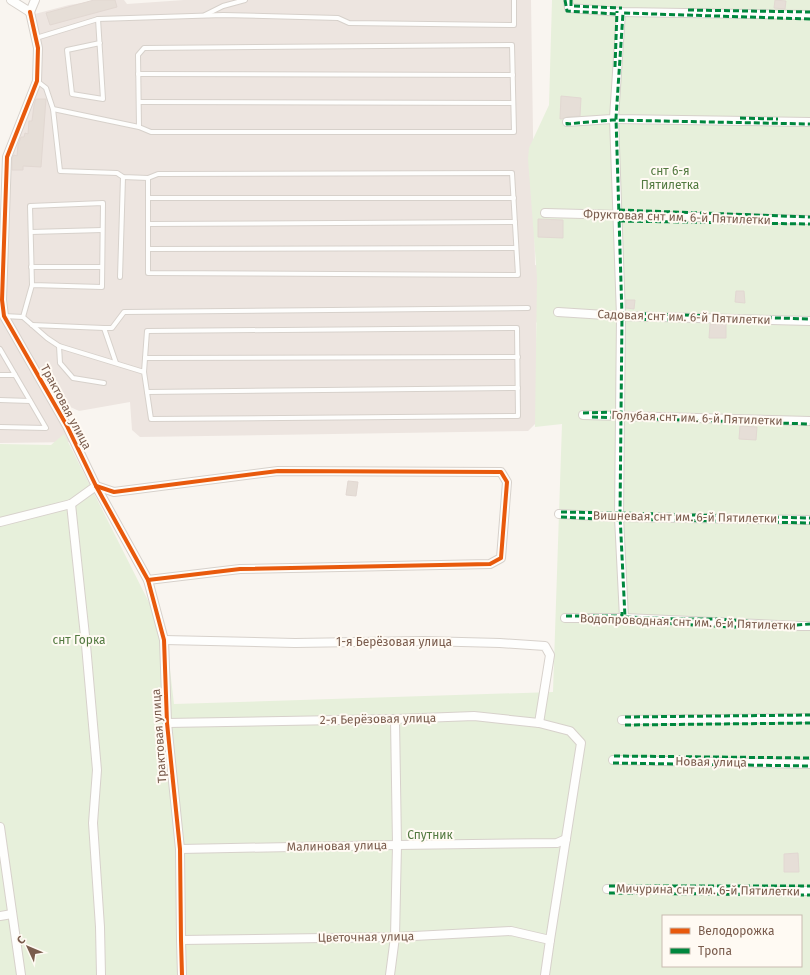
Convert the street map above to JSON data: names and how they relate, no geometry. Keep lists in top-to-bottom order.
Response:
{
  "streets": {
    "street": [
      "Фруктовая снт им. 6-й Пятилетки",
      "Садовая снт им. 6-й Пятилетки",
      "Трактовая улица",
      "Голубая снт им. 6-й Пятилетки",
      "Вишневая снт им. 6-й Пятилетки",
      "Водопроводная снт им. 6-й Пятилетки",
      "1-я Берёзовая улица",
      "2-я Берёзовая улица",
      "Новая улица",
      "Малиновая улица",
      "Мичурина снт им. 6-й Пятилетки",
      "Цветочная улица"
    ]
  },
  "crossings": [
    ["Трактовая улица", "1-я Берёзовая улица"],
    ["Трактовая улица", "2-я Берёзовая улица"],
    ["Трактовая улица", "Малиновая улица"],
    ["Трактовая улица", "Цветочная улица"],
    ["1-я Берёзовая улица", "2-я Берёзовая улица"],
    ["2-я Берёзовая улица", "Малиновая улица"]
  ],
  "parks": ["снт 6-я Пятилетка", "снт Горка", "Спутник"],
  "legend": ["Велодорожка", "Тропа"],
  "north": "top left"
}
